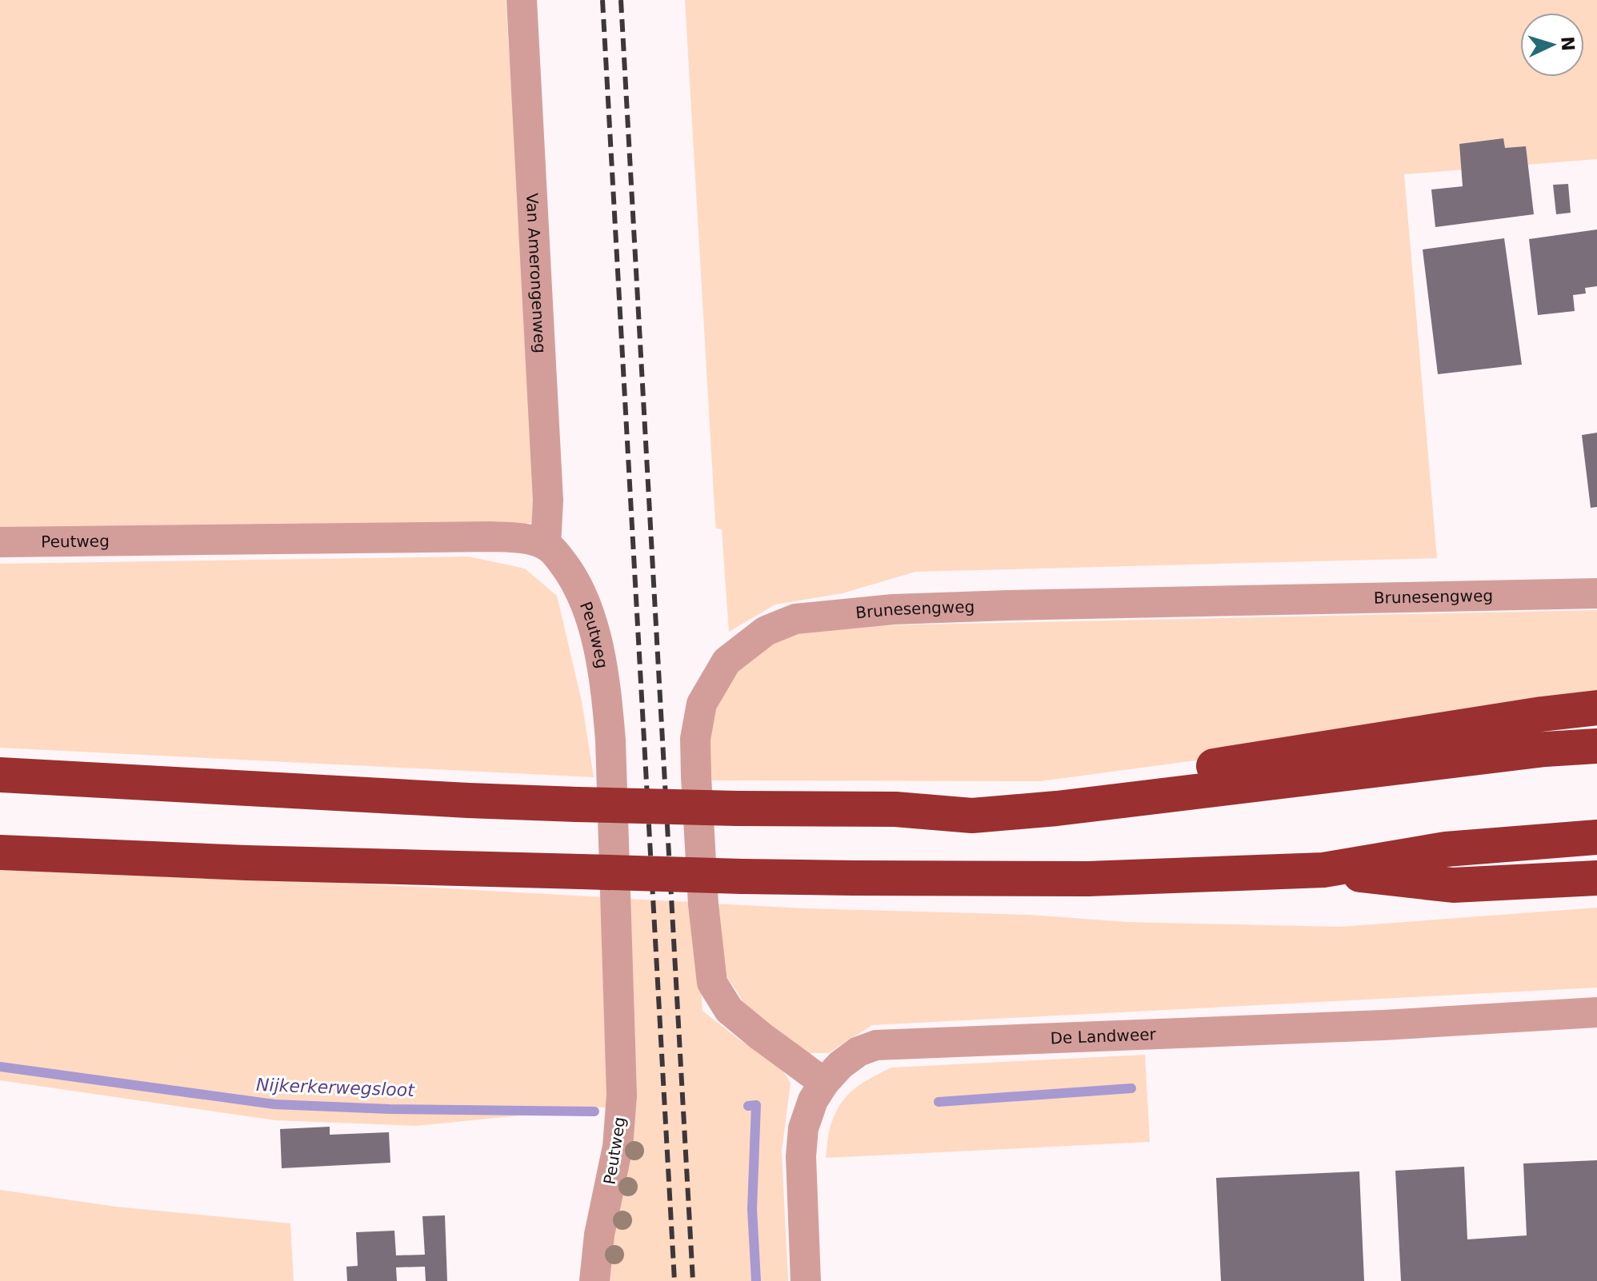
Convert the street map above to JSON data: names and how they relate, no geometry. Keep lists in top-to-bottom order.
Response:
{
  "streets": {
    "street": [
      "Van Amerongenweg",
      "Peutweg",
      "Brunesengweg",
      "De Landweer"
    ]
  },
  "crossings": [
    ["Van Amerongenweg", "Peutweg"],
    ["Brunesengweg", "De Landweer"]
  ],
  "water": ["Nijkerkerwegsloot"],
  "north": "right"
}
